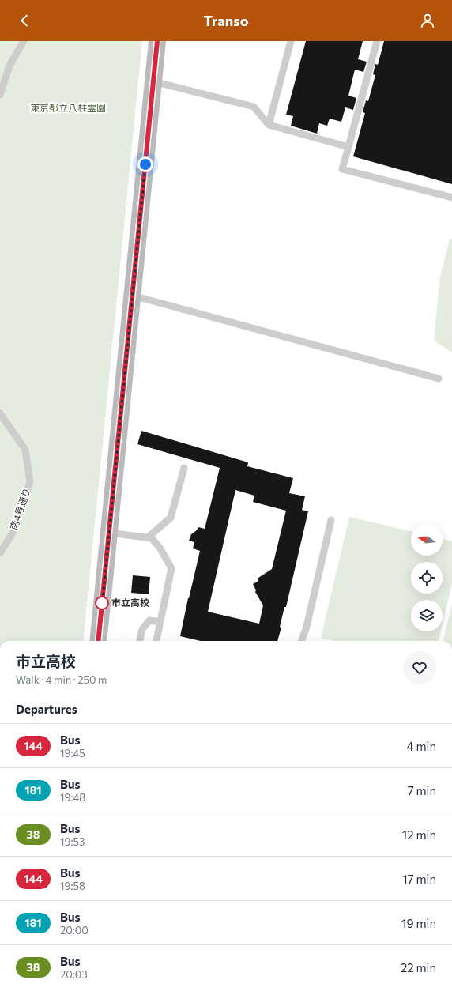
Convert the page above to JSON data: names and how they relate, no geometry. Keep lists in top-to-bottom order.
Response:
{
  "streets": {
    "lane": ["南4号通り"]
  },
  "parks": ["東京都立八柱霊園"],
  "places": ["市立高校"],
  "lines": ["bus line 144"],
  "north": "left",
  "page": {
    "header": "Transo",
    "heading": [
      ["市立高校", "Walk · 4 min · 250 m"],
      "Departures"
    ],
    "list": [
      {
        "mark": "144",
        "name": "Bus",
        "note": "19:45",
        "value": "4 min"
      },
      {
        "mark": "181",
        "name": "Bus",
        "note": "19:48",
        "value": "7 min"
      },
      {
        "mark": "38",
        "name": "Bus",
        "note": "19:53",
        "value": "12 min"
      },
      {
        "mark": "144",
        "name": "Bus",
        "note": "19:58",
        "value": "17 min"
      },
      {
        "mark": "181",
        "name": "Bus",
        "note": "20:00",
        "value": "19 min"
      },
      {
        "mark": "38",
        "name": "Bus",
        "note": "20:03",
        "value": "22 min"
      }
    ]
  }
}
